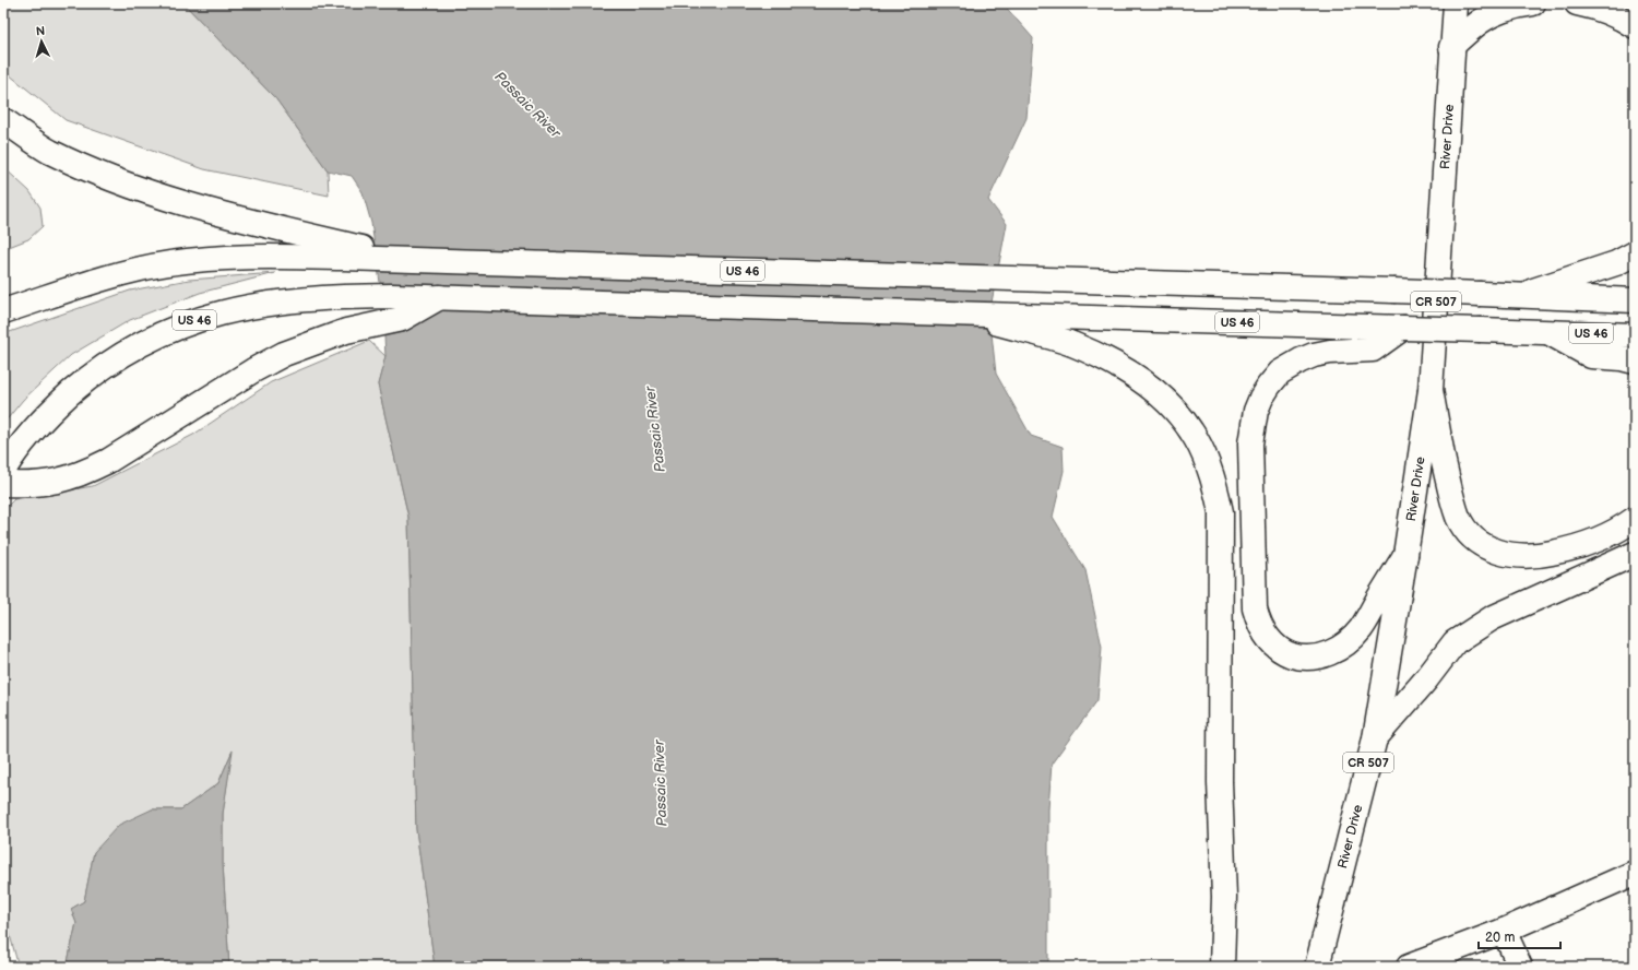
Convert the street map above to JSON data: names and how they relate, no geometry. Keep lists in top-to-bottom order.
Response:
{
  "streets": {
    "main road": ["River Drive", "US 46", "CR 507"]
  },
  "water": ["Passaic River"],
  "scale_bar": "20 m",
  "north": "top"
}
